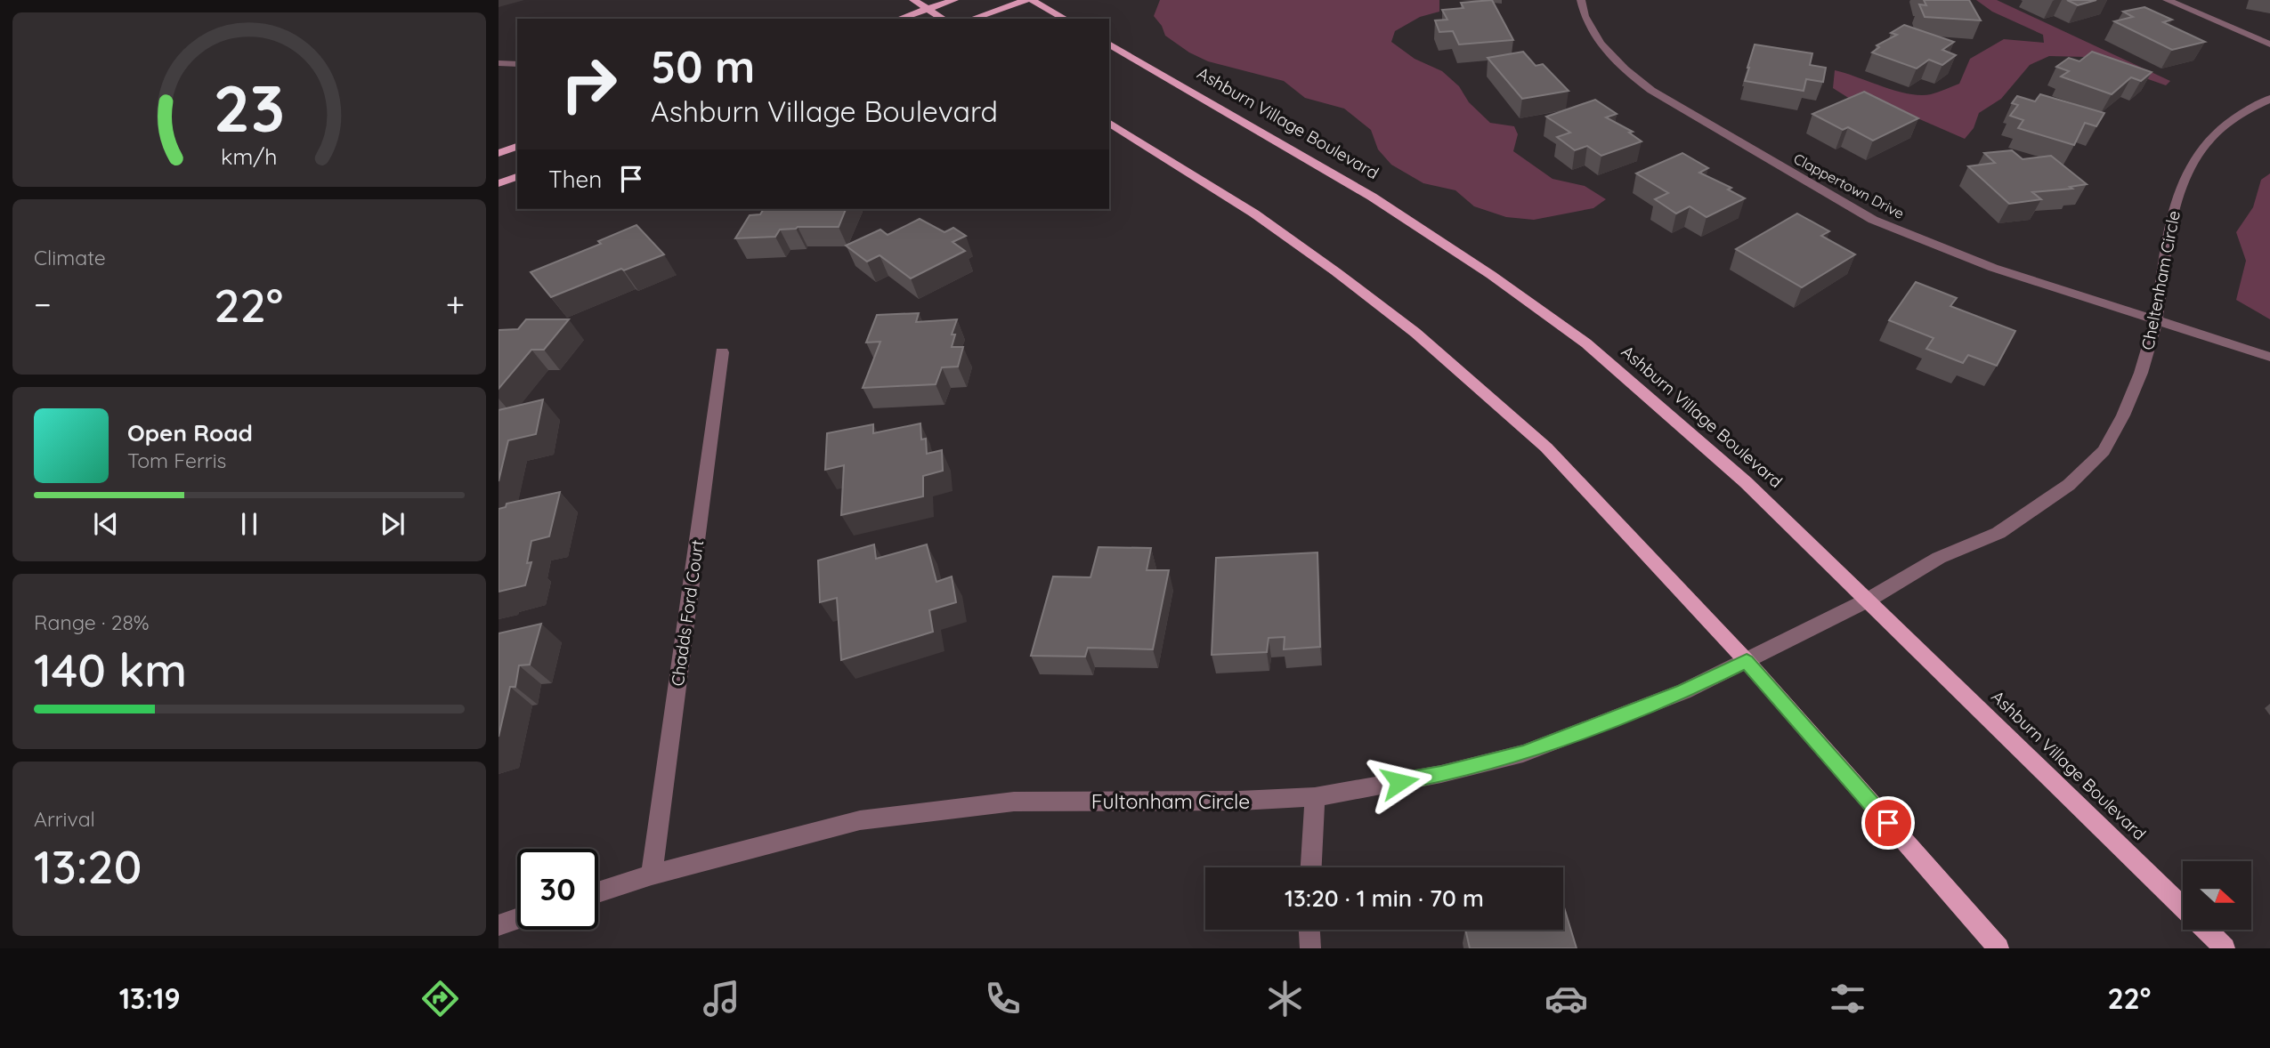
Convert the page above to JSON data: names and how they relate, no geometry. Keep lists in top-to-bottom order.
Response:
{
  "streets": {
    "main road": ["Ashburn Village Boulevard"],
    "street": [
      "Clappertown Drive",
      "Cheltenham Circle",
      "Chadds Ford Court",
      "Fultonham Circle"
    ]
  },
  "crossings": [
    ["Ashburn Village Boulevard", "Cheltenham Circle"],
    ["Clappertown Drive", "Cheltenham Circle"],
    ["Cheltenham Circle", "Fultonham Circle"],
    ["Chadds Ford Court", "Fultonham Circle"]
  ],
  "north": "right",
  "page": {
    "turn": ["50 m", "Ashburn Village Boulevard"],
    "then": "Then",
    "tile": [
      "Climate",
      ["Range · 28%", "140 km"],
      ["Arrival", "13:20"]
    ],
    "heat": ["−", "22°", "+"],
    "song": ["Open Road", "Tom Ferris"],
    "limit": "30",
    "trip": "13:20 · 1 min · 70 m",
    "tabs": ["13:19", "22°"],
    "gauge": ["23", "km/h"]
  }
}
